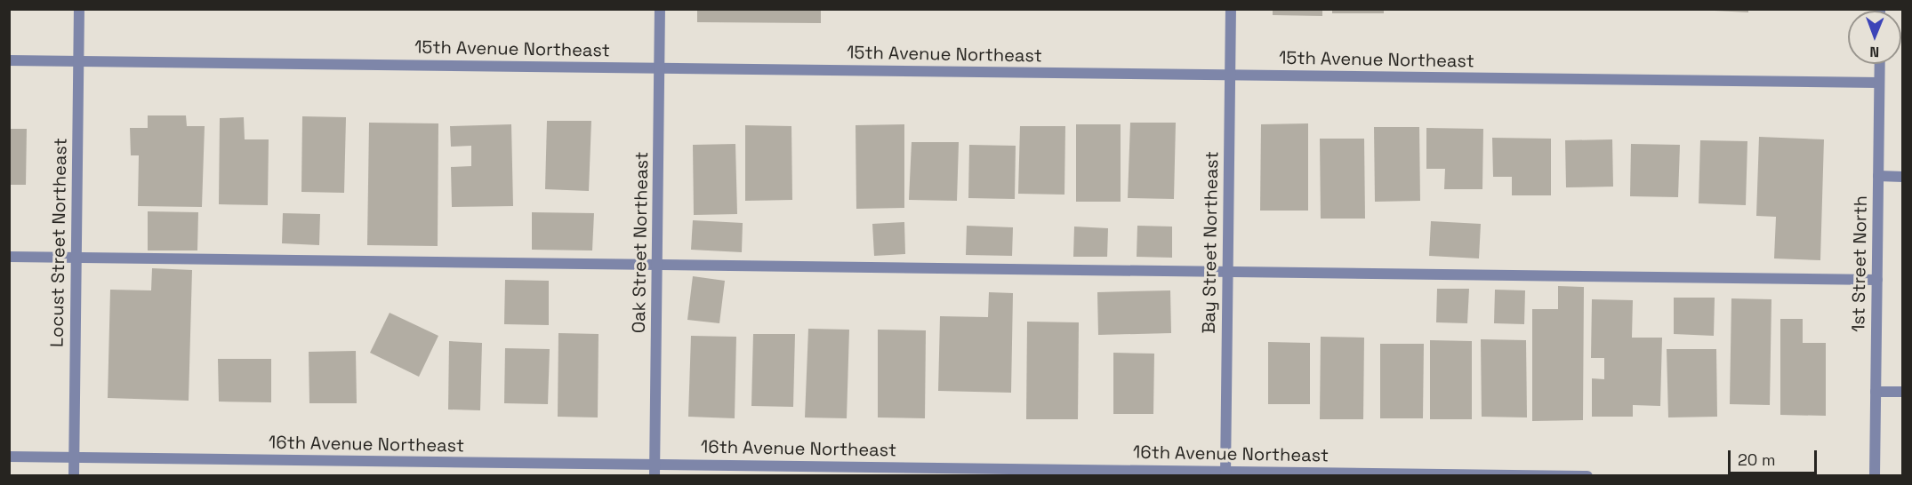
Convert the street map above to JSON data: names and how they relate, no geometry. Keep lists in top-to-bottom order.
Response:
{
  "streets": {
    "street": [
      "15th Avenue Northeast",
      "Locust Street Northeast",
      "Oak Street Northeast",
      "Bay Street Northeast",
      "1st Street North",
      "16th Avenue Northeast"
    ]
  },
  "crossings": [
    ["15th Avenue Northeast", "Locust Street Northeast"],
    ["15th Avenue Northeast", "Oak Street Northeast"],
    ["15th Avenue Northeast", "Bay Street Northeast"],
    ["15th Avenue Northeast", "1st Street North"],
    ["Locust Street Northeast", "16th Avenue Northeast"],
    ["Oak Street Northeast", "16th Avenue Northeast"],
    ["Bay Street Northeast", "16th Avenue Northeast"]
  ],
  "scale_bar": "20 m",
  "north": "bottom"
}
